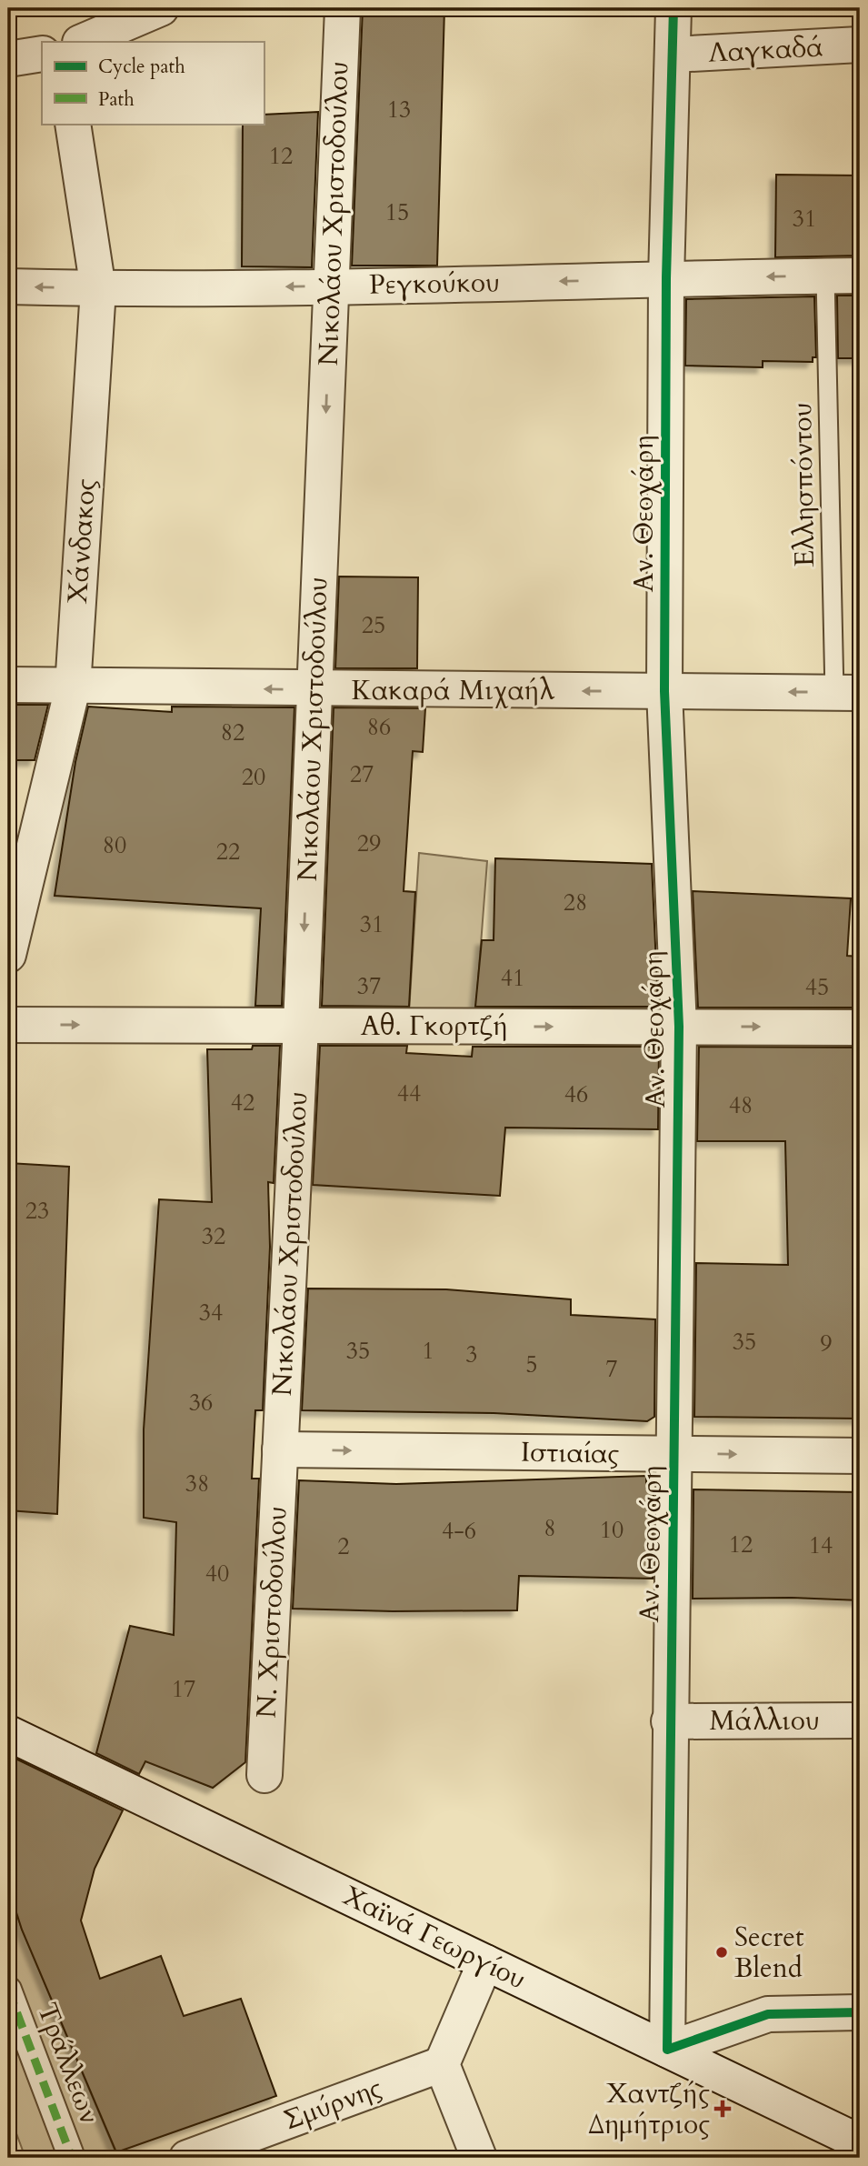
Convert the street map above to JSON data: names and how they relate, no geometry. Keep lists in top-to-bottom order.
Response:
{
  "streets": {
    "street": [
      "Λαγκαδά",
      "Νικολάου Χριστοδούλου",
      "Ρεγκούκου",
      "Αν. Θεοχάρη",
      "Χάνδακος",
      "Κακαρά Μιχαήλ",
      "Αθ. Γκορτζή",
      "Ιστιαίας",
      "Ν. Χριστοδούλου",
      "Μάλλιου",
      "Χαϊνά Γεωργίου",
      "Τράλλεων",
      "Σμύρνης"
    ],
    "lane": ["Ελλησπόντου"]
  },
  "crossings": [
    ["Λαγκαδά", "Αν. Θεοχάρη"],
    ["Νικολάου Χριστοδούλου", "Ρεγκούκου"],
    ["Νικολάου Χριστοδούλου", "Κακαρά Μιχαήλ"],
    ["Νικολάου Χριστοδούλου", "Αθ. Γκορτζή"],
    ["Νικολάου Χριστοδούλου", "Ιστιαίας"],
    ["Νικολάου Χριστοδούλου", "Ν. Χριστοδούλου"],
    ["Ρεγκούκου", "Ελλησπόντου"],
    ["Ρεγκούκου", "Αν. Θεοχάρη"],
    ["Ρεγκούκου", "Χάνδακος"],
    ["Ελλησπόντου", "Κακαρά Μιχαήλ"],
    ["Αν. Θεοχάρη", "Κακαρά Μιχαήλ"],
    ["Αν. Θεοχάρη", "Αθ. Γκορτζή"],
    ["Αν. Θεοχάρη", "Ιστιαίας"],
    ["Αν. Θεοχάρη", "Μάλλιου"],
    ["Αν. Θεοχάρη", "Χαϊνά Γεωργίου"],
    ["Χάνδακος", "Κακαρά Μιχαήλ"],
    ["Ιστιαίας", "Ν. Χριστοδούλου"]
  ],
  "one_way": [
    "Νικολάου Χριστοδούλου",
    "Ρεγκούκου",
    "Κακαρά Μιχαήλ",
    "Αθ. Γκορτζή",
    "Ιστιαίας"
  ],
  "places": {
    "other": ["Secret Blend"],
    "health": ["Χαντζής Δημήτριος"]
  },
  "house_numbers": [
    "13",
    "12",
    "15",
    "31",
    "25",
    "86",
    "82",
    "27",
    "20",
    "29",
    "80",
    "22",
    "28",
    "31",
    "41",
    "37",
    "45",
    "44",
    "46",
    "42",
    "48",
    "23",
    "32",
    "34",
    "35",
    "9",
    "35",
    "1",
    "3",
    "5",
    "7",
    "36",
    "38",
    "8",
    "10",
    "4-6",
    "12",
    "14",
    "2",
    "40",
    "17"
  ],
  "legend": ["Cycle path", "Path"]
}
